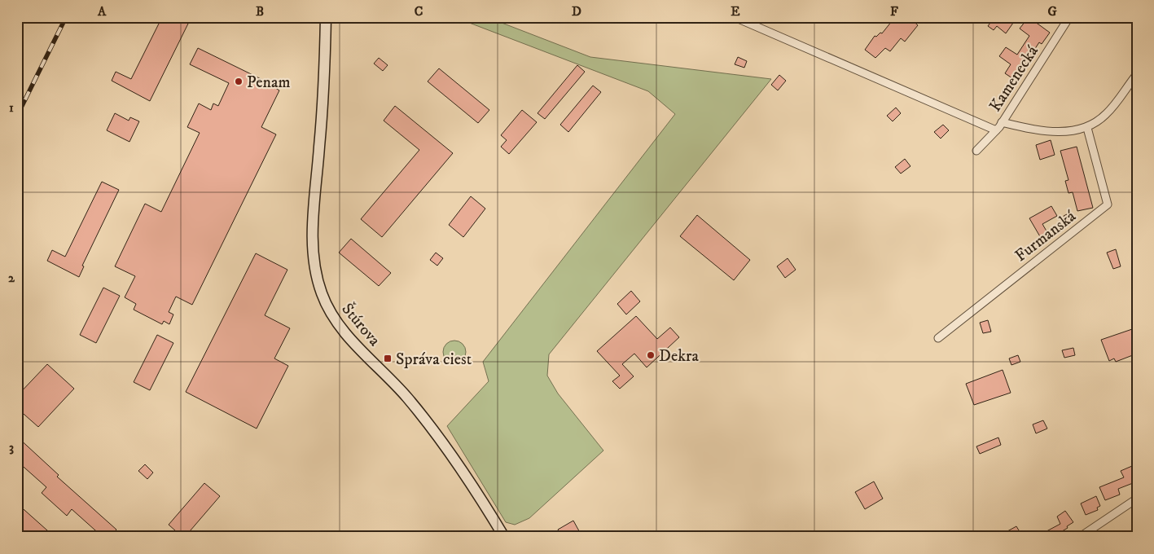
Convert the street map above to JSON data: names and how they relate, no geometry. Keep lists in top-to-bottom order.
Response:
{
  "streets": {
    "street": ["Kamenecká", "Furmanská", "Štúrova"]
  },
  "places": {
    "other": ["Penam", "Dekra"],
    "transit": ["Správa ciest"]
  },
  "grid": {
    "columns": [
      "A",
      "B",
      "C",
      "D",
      "E",
      "F",
      "G"
    ],
    "rows": ["1", "2", "3"]
  }
}
